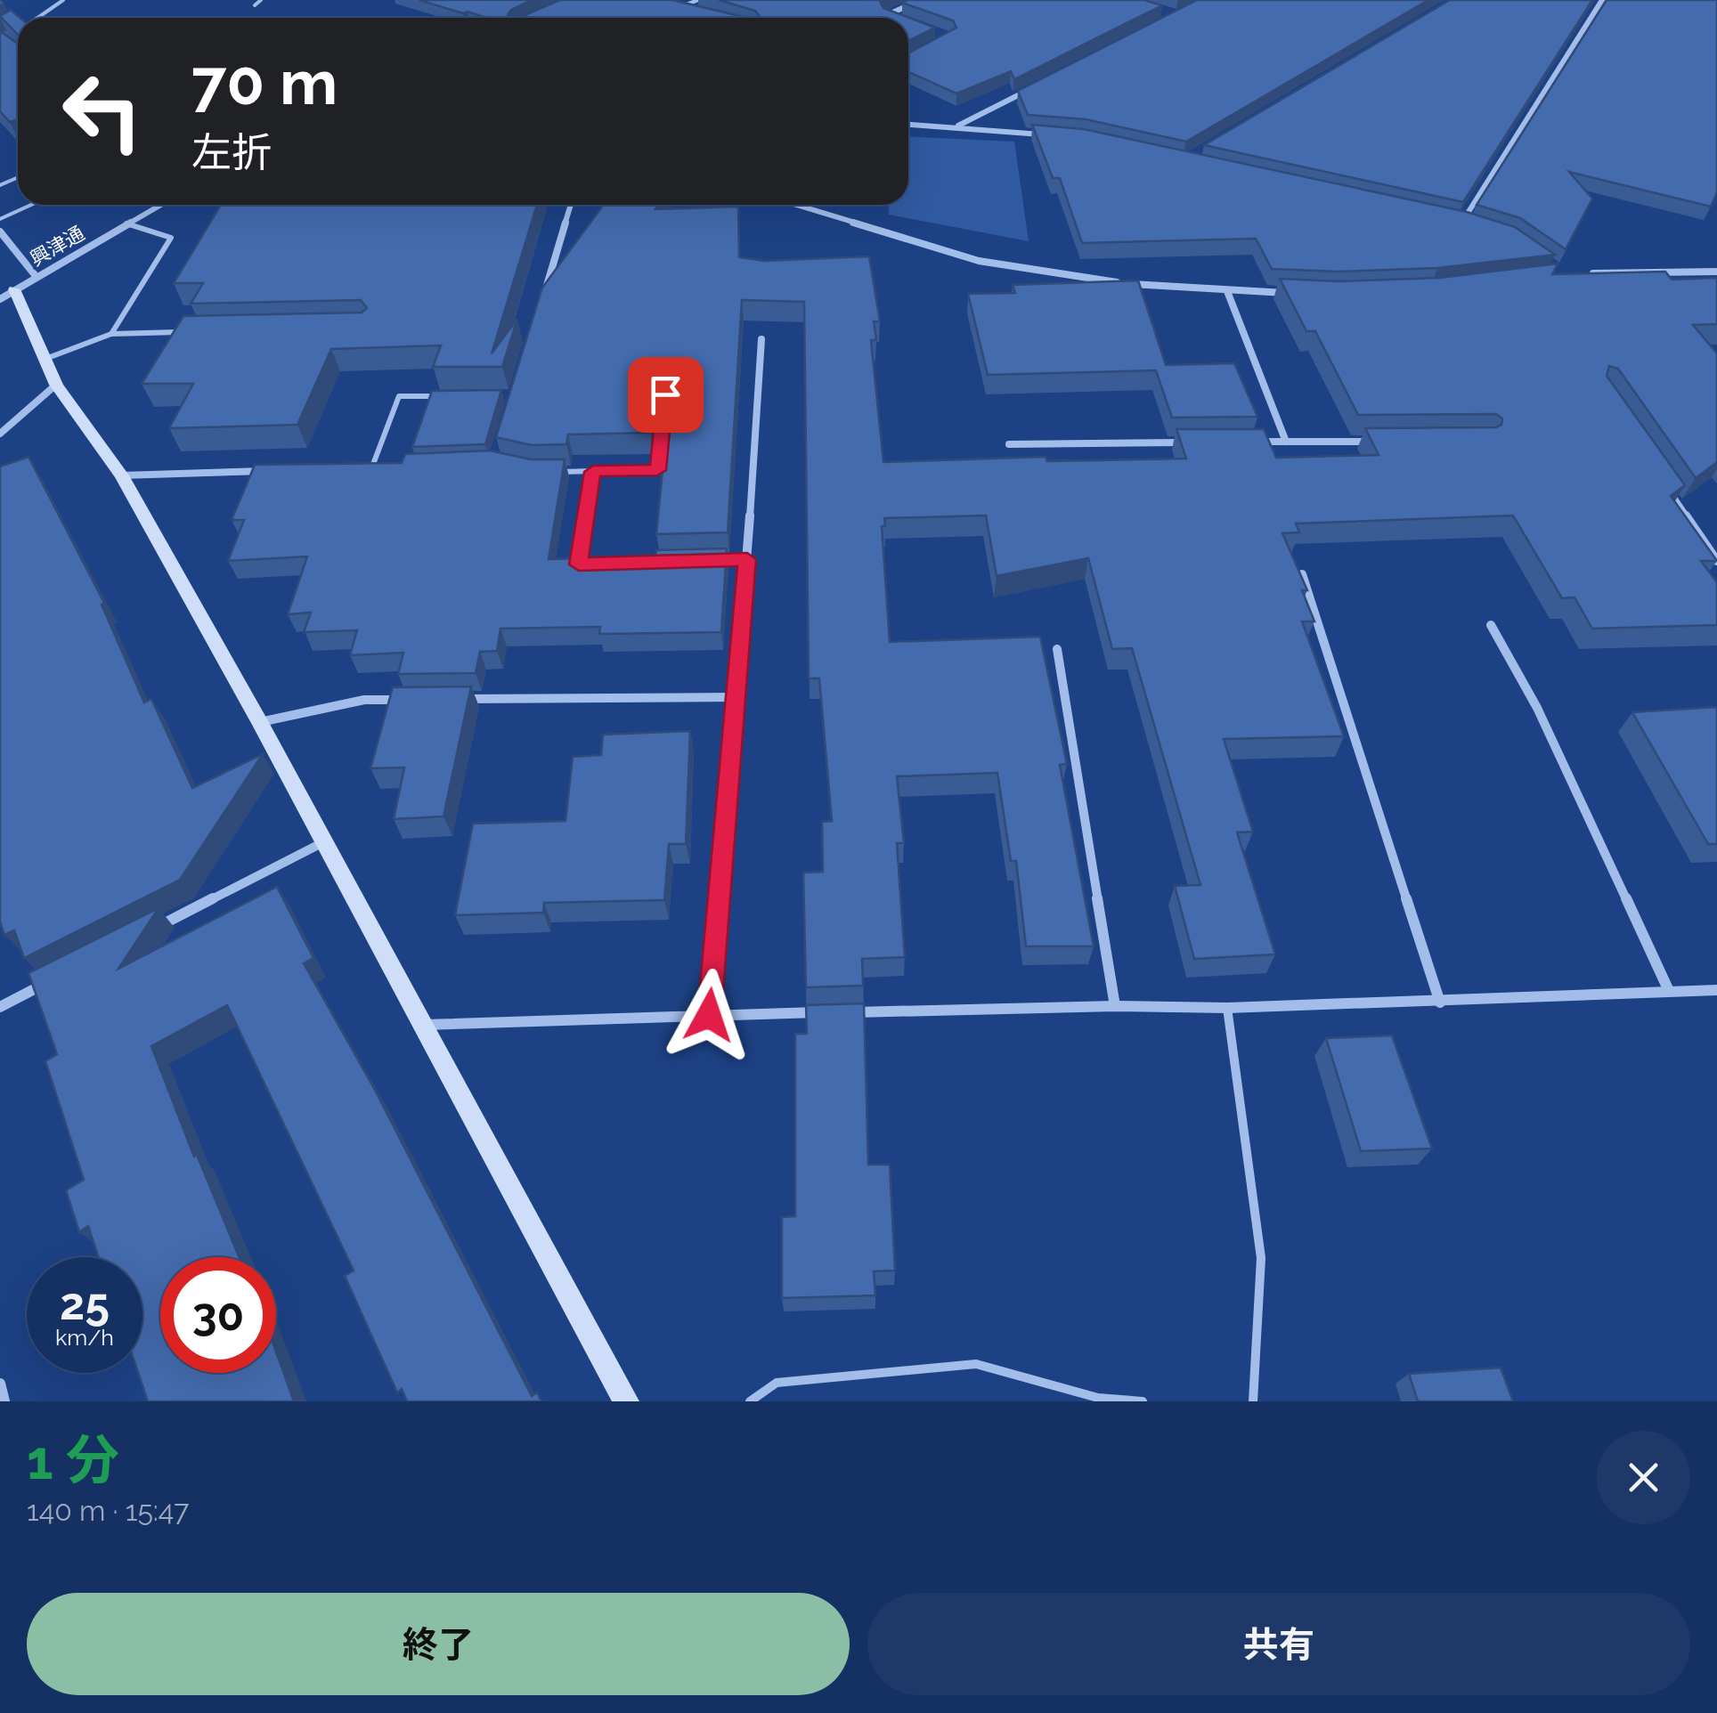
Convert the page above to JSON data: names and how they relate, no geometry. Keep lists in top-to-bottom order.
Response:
{
  "streets": {
    "street": ["興津通"]
  },
  "page": {
    "turn": ["70 m", "左折"],
    "speed": "25 km/h",
    "limit": "30",
    "heading": ["1 分", "140 m · 15:47"],
    "buttons": ["終了", "共有"]
  }
}
